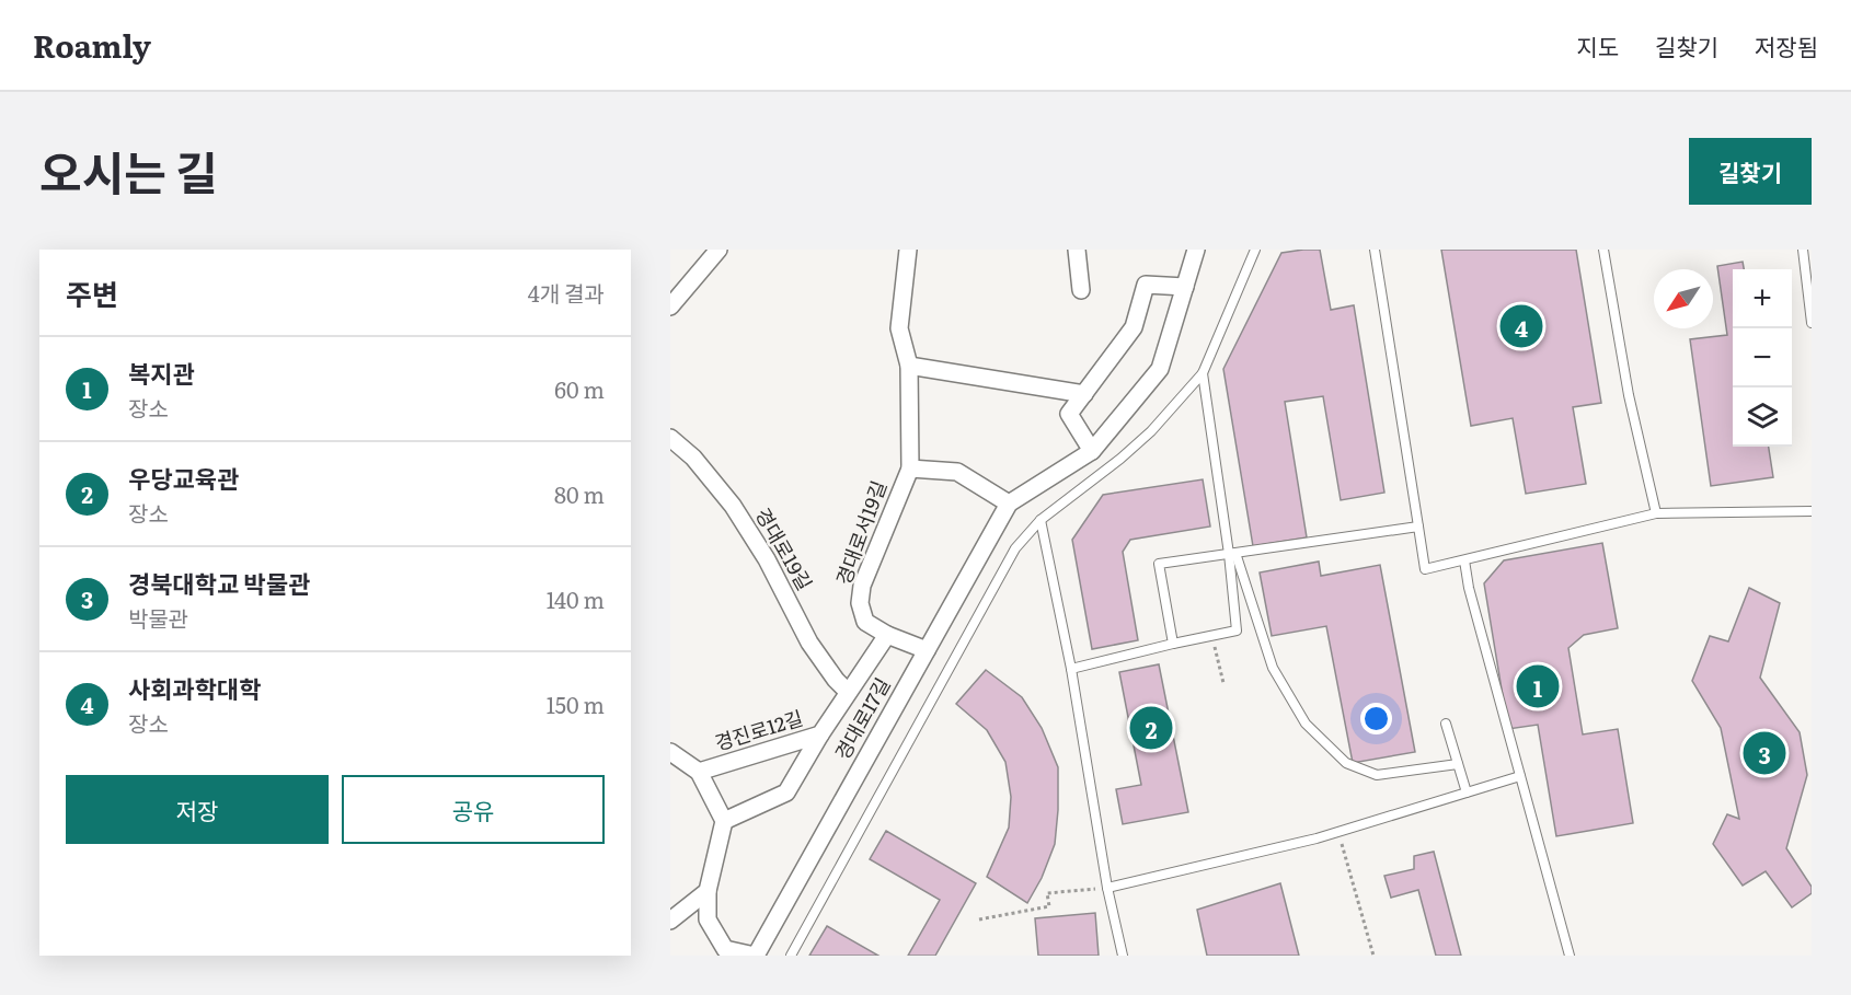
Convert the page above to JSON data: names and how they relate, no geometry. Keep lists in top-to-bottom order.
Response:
{
  "streets": {
    "street": [
      "경대로서19길",
      "경대로19길",
      "경대로17길",
      "경진로12길"
    ]
  },
  "crossings": [
    ["경대로19길", "경진로12길"]
  ],
  "north": "bottom left",
  "page": {
    "header": "Roamly",
    "nav": ["지도", "길찾기", "저장됨"],
    "title": "오시는 길",
    "buttons": [
      "길찾기",
      ["저장", "공유"]
    ],
    "heading": ["주변", "4개 결과"],
    "map_buttons": ["+", "−"],
    "pins": [
      "4",
      "1",
      "2",
      "3"
    ],
    "list": [
      {
        "mark": "1",
        "name": "복지관",
        "note": "장소",
        "value": "60 m"
      },
      {
        "mark": "2",
        "name": "우당교육관",
        "note": "장소",
        "value": "80 m"
      },
      {
        "mark": "3",
        "name": "경북대학교 박물관",
        "note": "박물관",
        "value": "140 m"
      },
      {
        "mark": "4",
        "name": "사회과학대학",
        "note": "장소",
        "value": "150 m"
      }
    ]
  }
}
